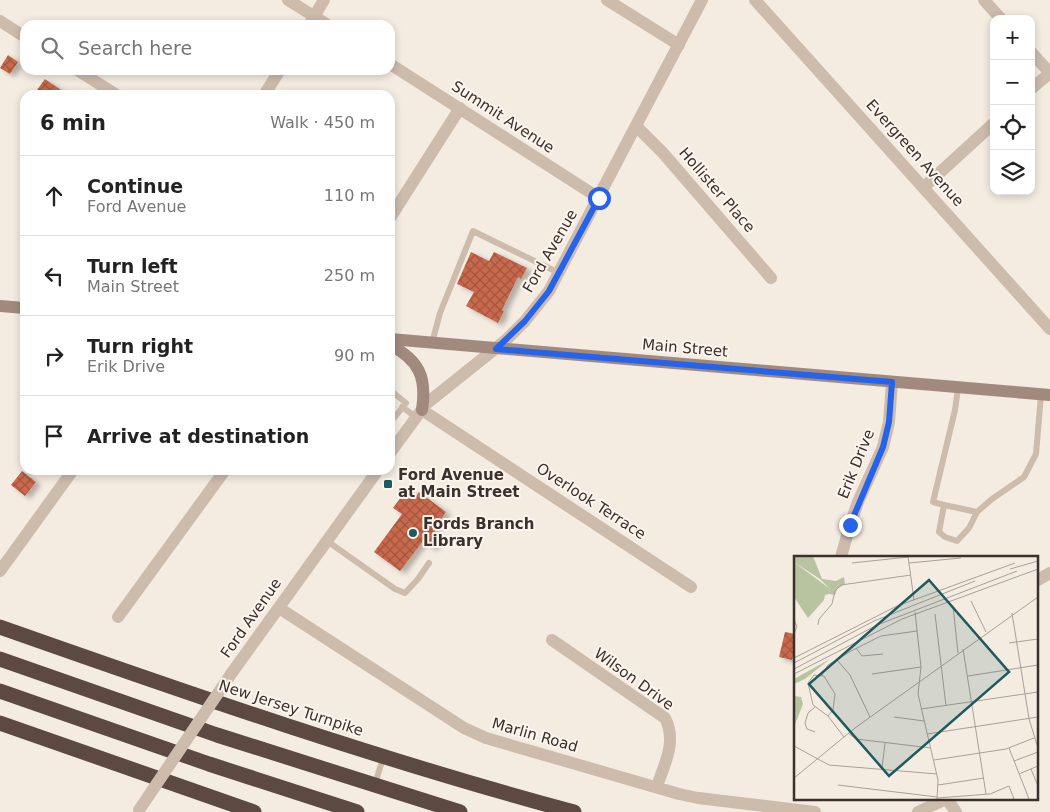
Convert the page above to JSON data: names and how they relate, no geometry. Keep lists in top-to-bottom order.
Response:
{
  "streets": {
    "highway": ["New Jersey Turnpike"],
    "main road": ["Main Street"],
    "street": [
      "Summit Avenue",
      "Evergreen Avenue",
      "Hollister Place",
      "Ford Avenue",
      "Erik Drive",
      "Overlook Terrace",
      "Wilson Drive",
      "Marlin Road"
    ]
  },
  "crossings": [
    ["Summit Avenue", "Ford Avenue"],
    ["Hollister Place", "Ford Avenue"],
    ["Ford Avenue", "Main Street"],
    ["Ford Avenue", "Overlook Terrace"],
    ["Ford Avenue", "Marlin Road"],
    ["Main Street", "Erik Drive"],
    ["Wilson Drive", "Marlin Road"]
  ],
  "places": {
    "transit": ["Ford Avenue at Main Street"],
    "other": ["Fords Branch Library"]
  },
  "page": {
    "map_buttons": ["+", "−"],
    "search": "Search here",
    "heading": ["6 min", "Walk · 450 m"],
    "list": [
      ["Continue", "Ford Avenue", "110 m"],
      ["Turn left", "Main Street", "250 m"],
      ["Turn right", "Erik Drive", "90 m"],
      "Arrive at destination"
    ]
  }
}
